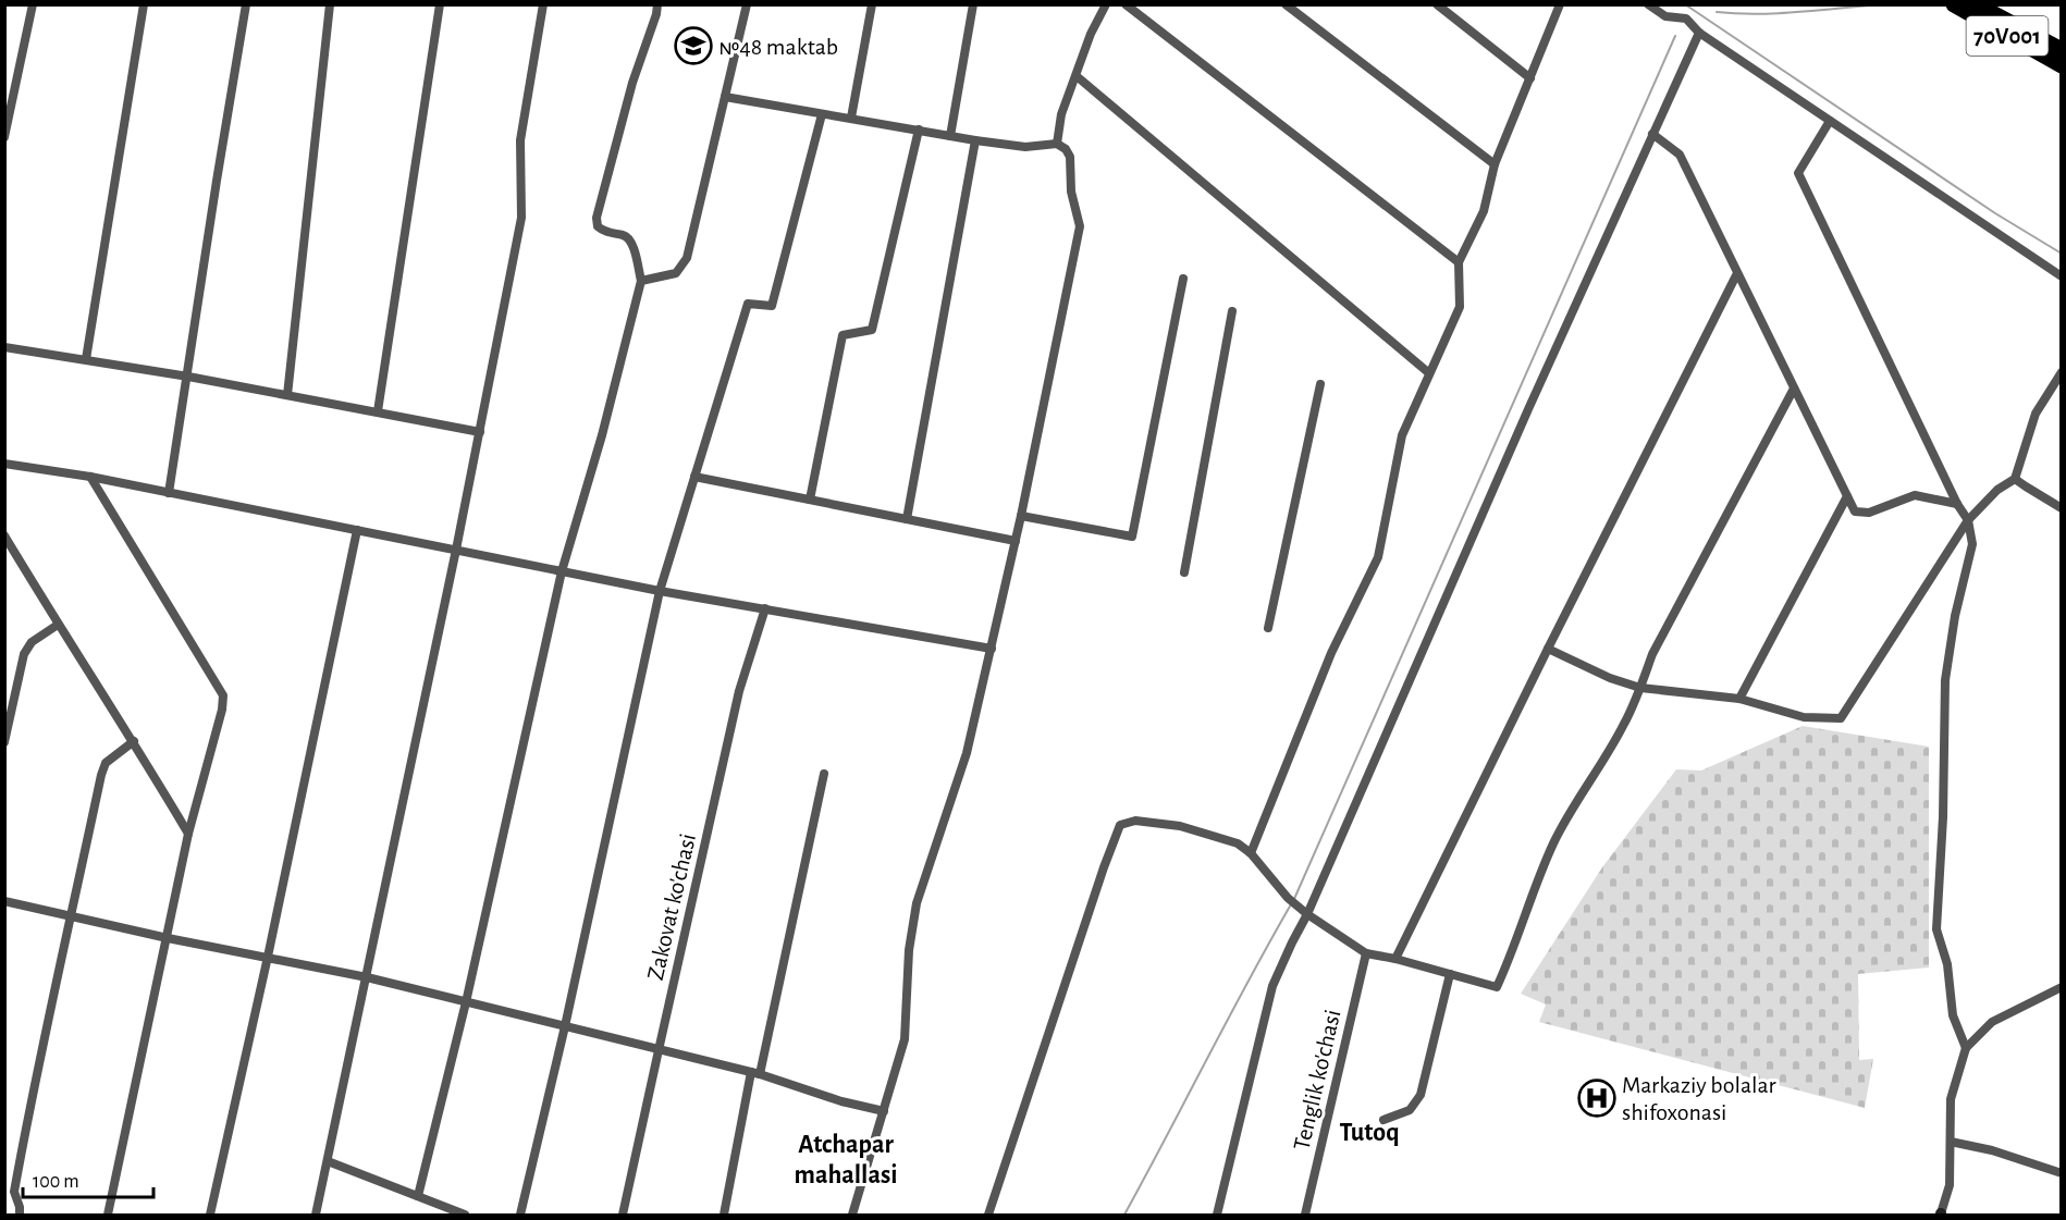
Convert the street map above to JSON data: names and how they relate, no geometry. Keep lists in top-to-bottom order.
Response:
{
  "streets": {
    "highway": ["70V001"],
    "street": ["Zakovat ko'chasi", "Tenglik ko'chasi"]
  },
  "districts": ["Tutoq", "Atchapar mahallasi"],
  "places": {
    "school or university": ["№48 maktab"],
    "hospital": ["Markaziy bolalar shifoxonasi"]
  },
  "scale_bar": "100 m"
}
